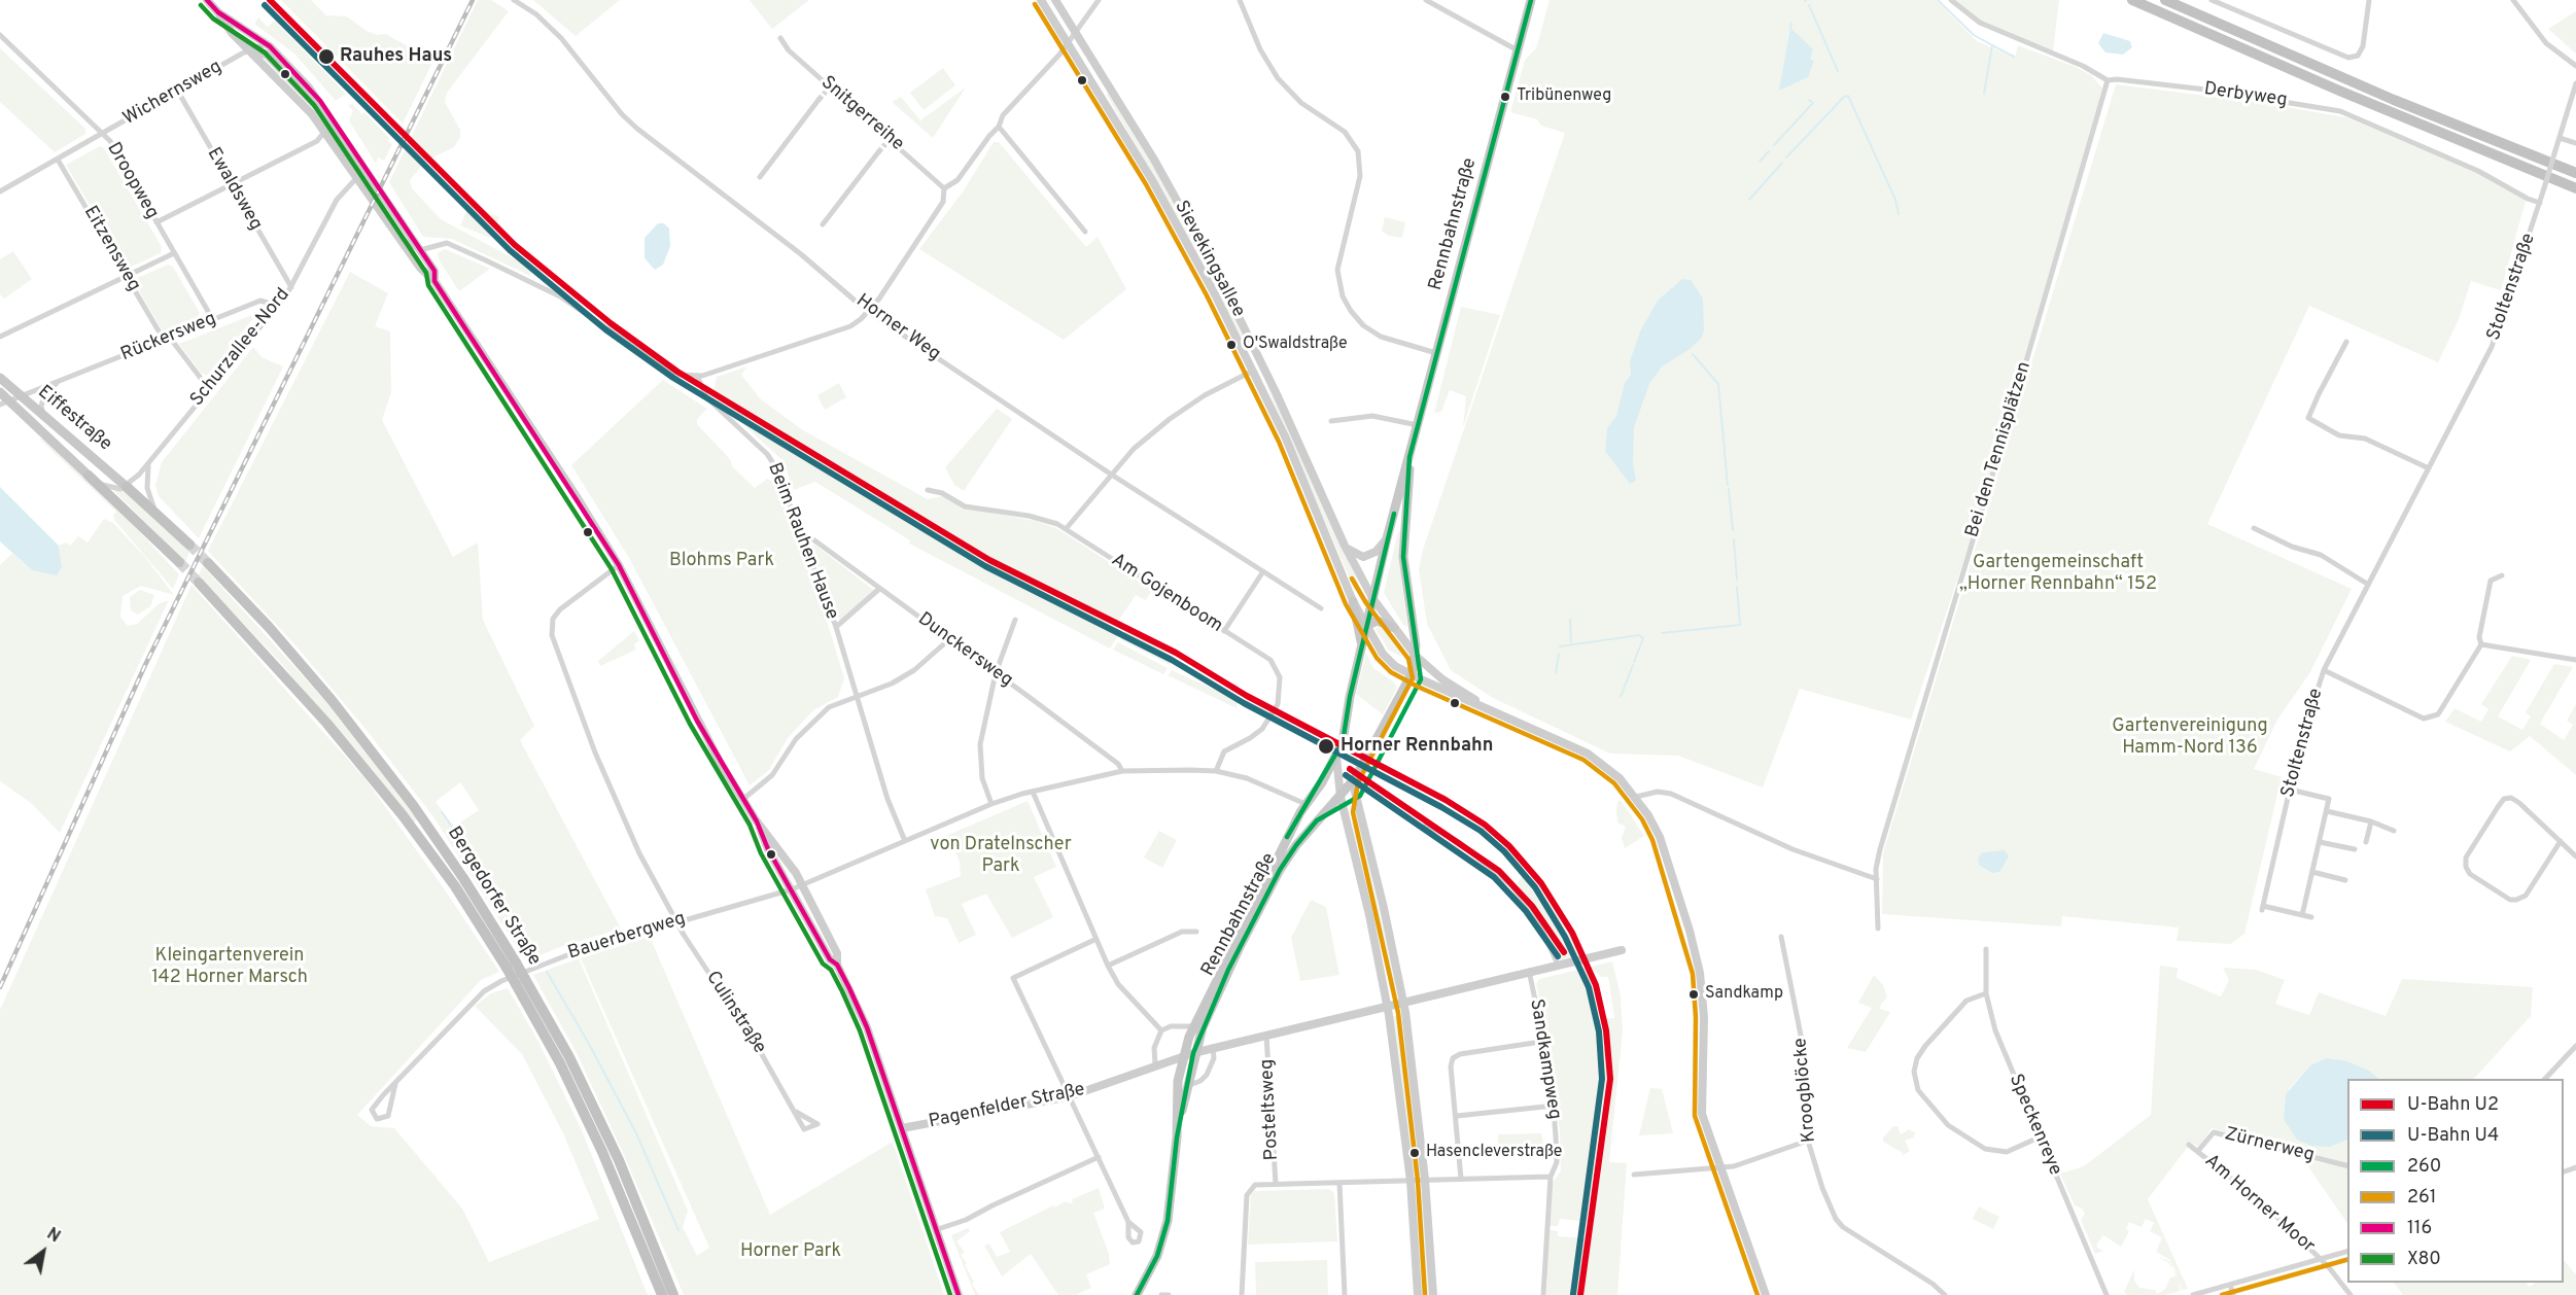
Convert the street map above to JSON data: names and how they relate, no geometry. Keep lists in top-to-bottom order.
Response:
{
  "streets": {
    "highway": ["Bergedorfer Straße"],
    "main road": [
      "Rennbahnstraße",
      "Sievekingsallee",
      "Eiffestraße",
      "Pagenfelder Straße"
    ],
    "street": [
      "Wichernsweg",
      "Derbyweg",
      "Snitgerreihe",
      "Droopweg",
      "Ewaldsweg",
      "Eitzensweg",
      "Stoltenstraße",
      "Horner Weg",
      "Rückersweg",
      "Schurzallee-Nord",
      "Bei den Tennisplätzen",
      "Beim Rauhen Hause",
      "Am Gojenboom",
      "Dunckersweg",
      "Bauerbergweg",
      "Culinstraße",
      "Sandkampweg",
      "Kroogblöcke",
      "Posteltsweg",
      "Speckenreye",
      "Zürnerweg",
      "Am Horner Moor"
    ]
  },
  "crossings": [
    ["Wichernsweg", "Droopweg"],
    ["Wichernsweg", "Ewaldsweg"],
    ["Wichernsweg", "Eitzensweg"],
    ["Derbyweg", "Stoltenstraße"],
    ["Derbyweg", "Bei den Tennisplätzen"],
    ["Droopweg", "Rückersweg"],
    ["Ewaldsweg", "Schurzallee-Nord"],
    ["Rennbahnstraße", "Sievekingsallee"],
    ["Rennbahnstraße", "Bauerbergweg"],
    ["Rennbahnstraße", "Pagenfelder Straße"],
    ["Eitzensweg", "Rückersweg"],
    ["Eitzensweg", "Schurzallee-Nord"],
    ["Rückersweg", "Schurzallee-Nord"],
    ["Rückersweg", "Eiffestraße"],
    ["Schurzallee-Nord", "Eiffestraße"],
    ["Beim Rauhen Hause", "Dunckersweg"],
    ["Beim Rauhen Hause", "Bauerbergweg"],
    ["Am Gojenboom", "Bauerbergweg"],
    ["Dunckersweg", "Bauerbergweg"],
    ["Bauerbergweg", "Culinstraße"],
    ["Zürnerweg", "Am Horner Moor"]
  ],
  "parks": [
    "Blohms Park",
    "Gartengemeinschaft „Horner Rennbahn“ 152",
    "Gartenvereinigung Hamm-Nord 136",
    "von Dratelnscher Park",
    "Kleingartenverein 142 Horner Marsch",
    "Horner Park"
  ],
  "places": [
    "Rauhes Haus",
    "Tribünenweg",
    "O'Swaldstraße",
    "Horner Rennbahn",
    "Sandkamp",
    "Hasencleverstraße"
  ],
  "lines": [
    "metro line U2",
    "transit line 260",
    "transit line 116",
    "transit line 261",
    "metro line U4",
    "transit line X80"
  ],
  "legend": [
    "U-Bahn U2",
    "U-Bahn U4",
    "260",
    "261",
    "116",
    "X80"
  ],
  "north": "top right"
}
